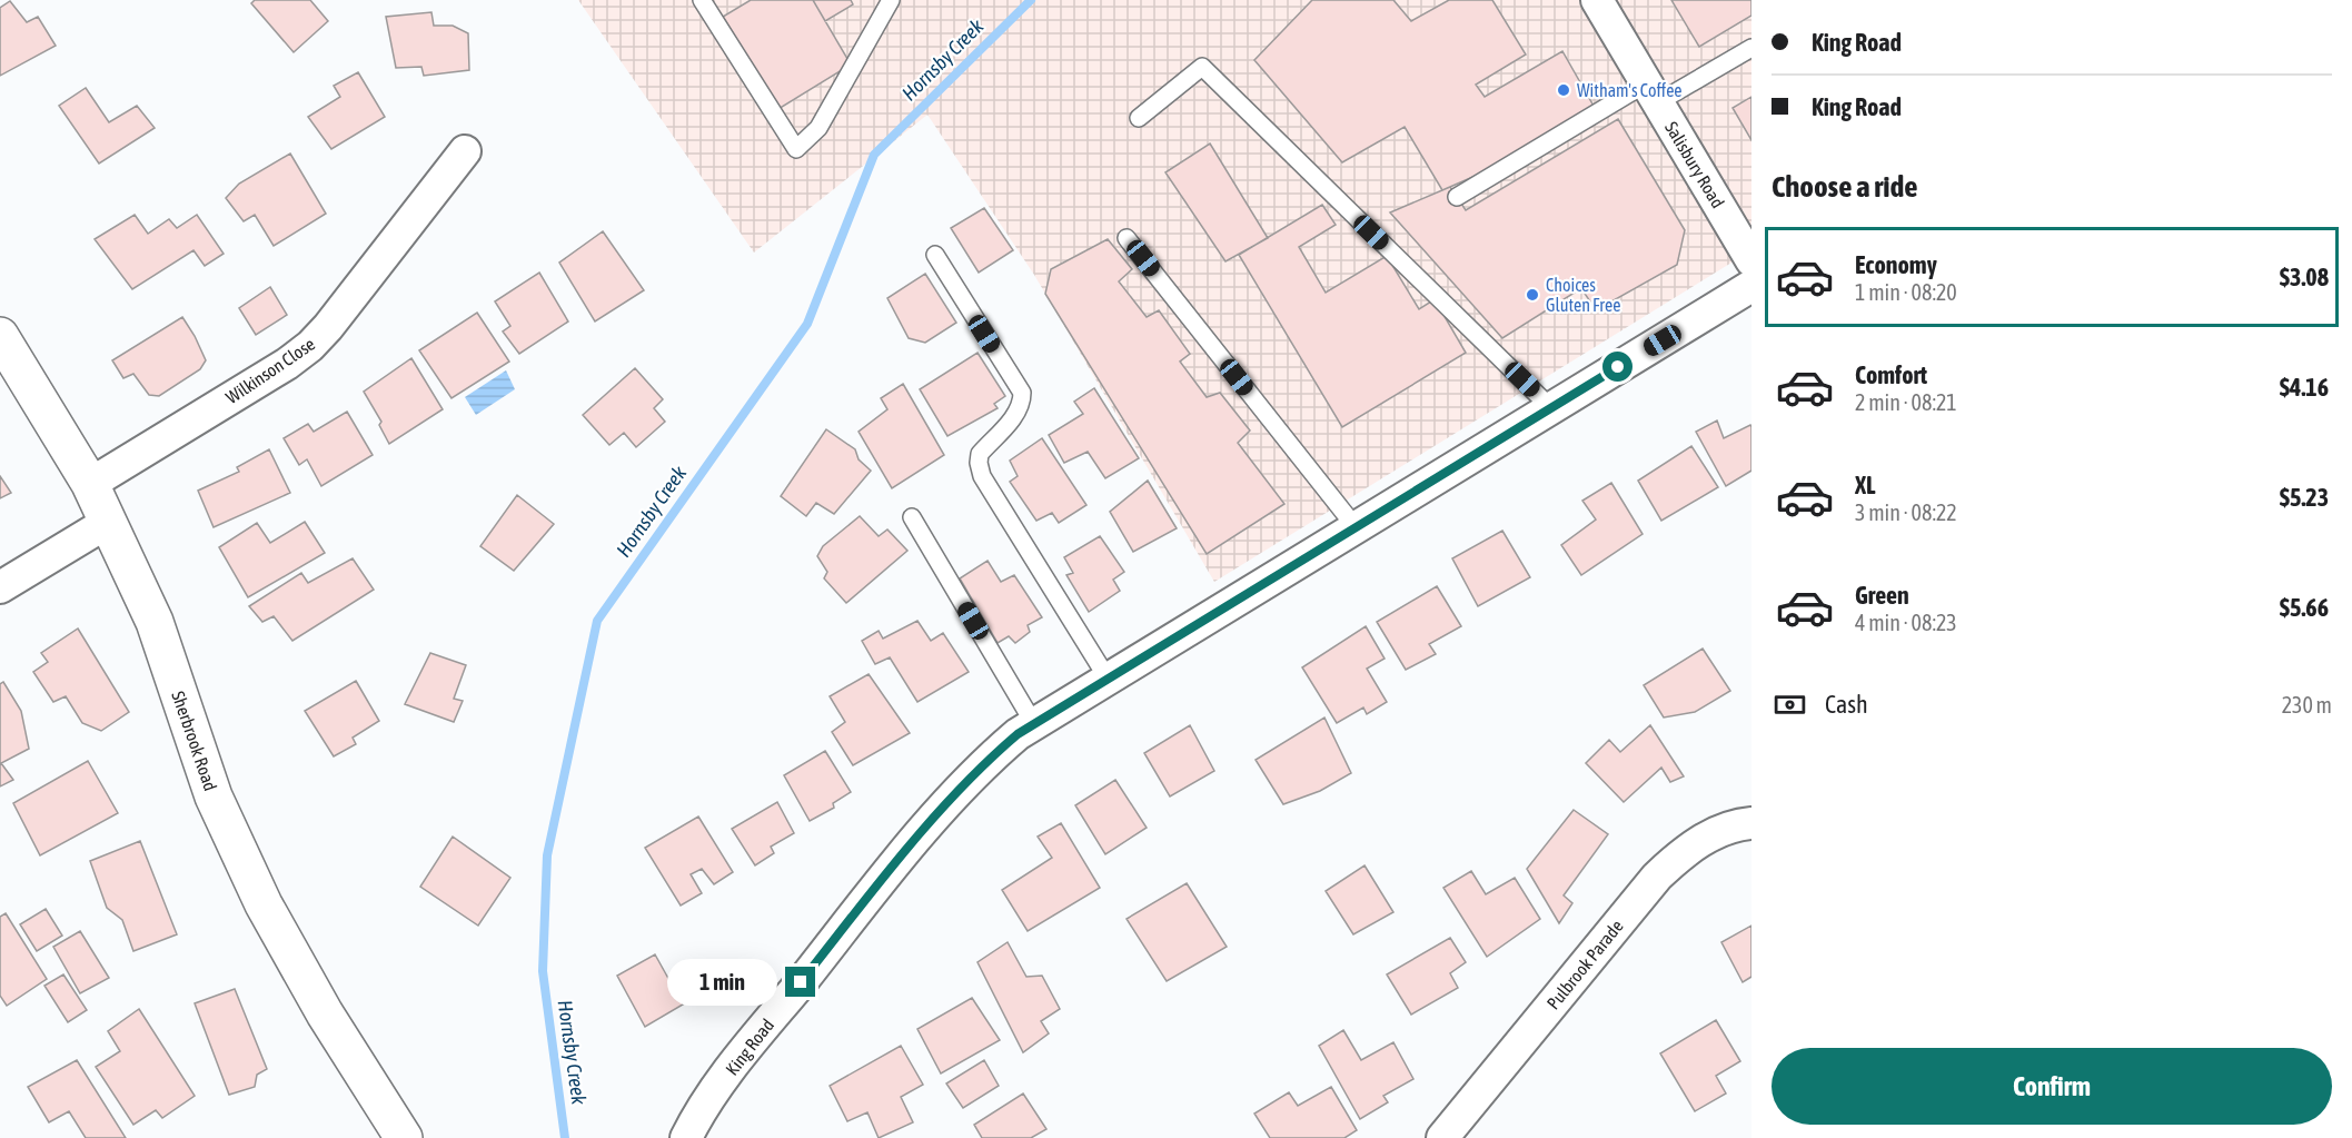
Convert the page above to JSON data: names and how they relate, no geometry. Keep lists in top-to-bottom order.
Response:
{
  "streets": {
    "main road": ["Sherbrook Road"],
    "street": [
      "Salisbury Road",
      "Wilkinson Close",
      "Pulbrook Parade",
      "King Road"
    ]
  },
  "crossings": [
    ["Wilkinson Close", "Sherbrook Road"]
  ],
  "water": ["Hornsby Creek"],
  "places": ["Witham's Coffee", "Choices Gluten Free"],
  "page": {
    "banner": ["King Road", "King Road"],
    "heading": "Choose a ride",
    "list": [
      {
        "name": "Economy",
        "note": "1 min · 08:20",
        "value": "$3.08"
      },
      {
        "name": "Comfort",
        "note": "2 min · 08:21",
        "value": "$4.16"
      },
      {
        "name": "XL",
        "note": "3 min · 08:22",
        "value": "$5.23"
      },
      {
        "name": "Green",
        "note": "4 min · 08:23",
        "value": "$5.66"
      }
    ],
    "pay": ["Cash", "230 m"],
    "bubble": "1 min",
    "buttons": "Confirm"
  }
}
